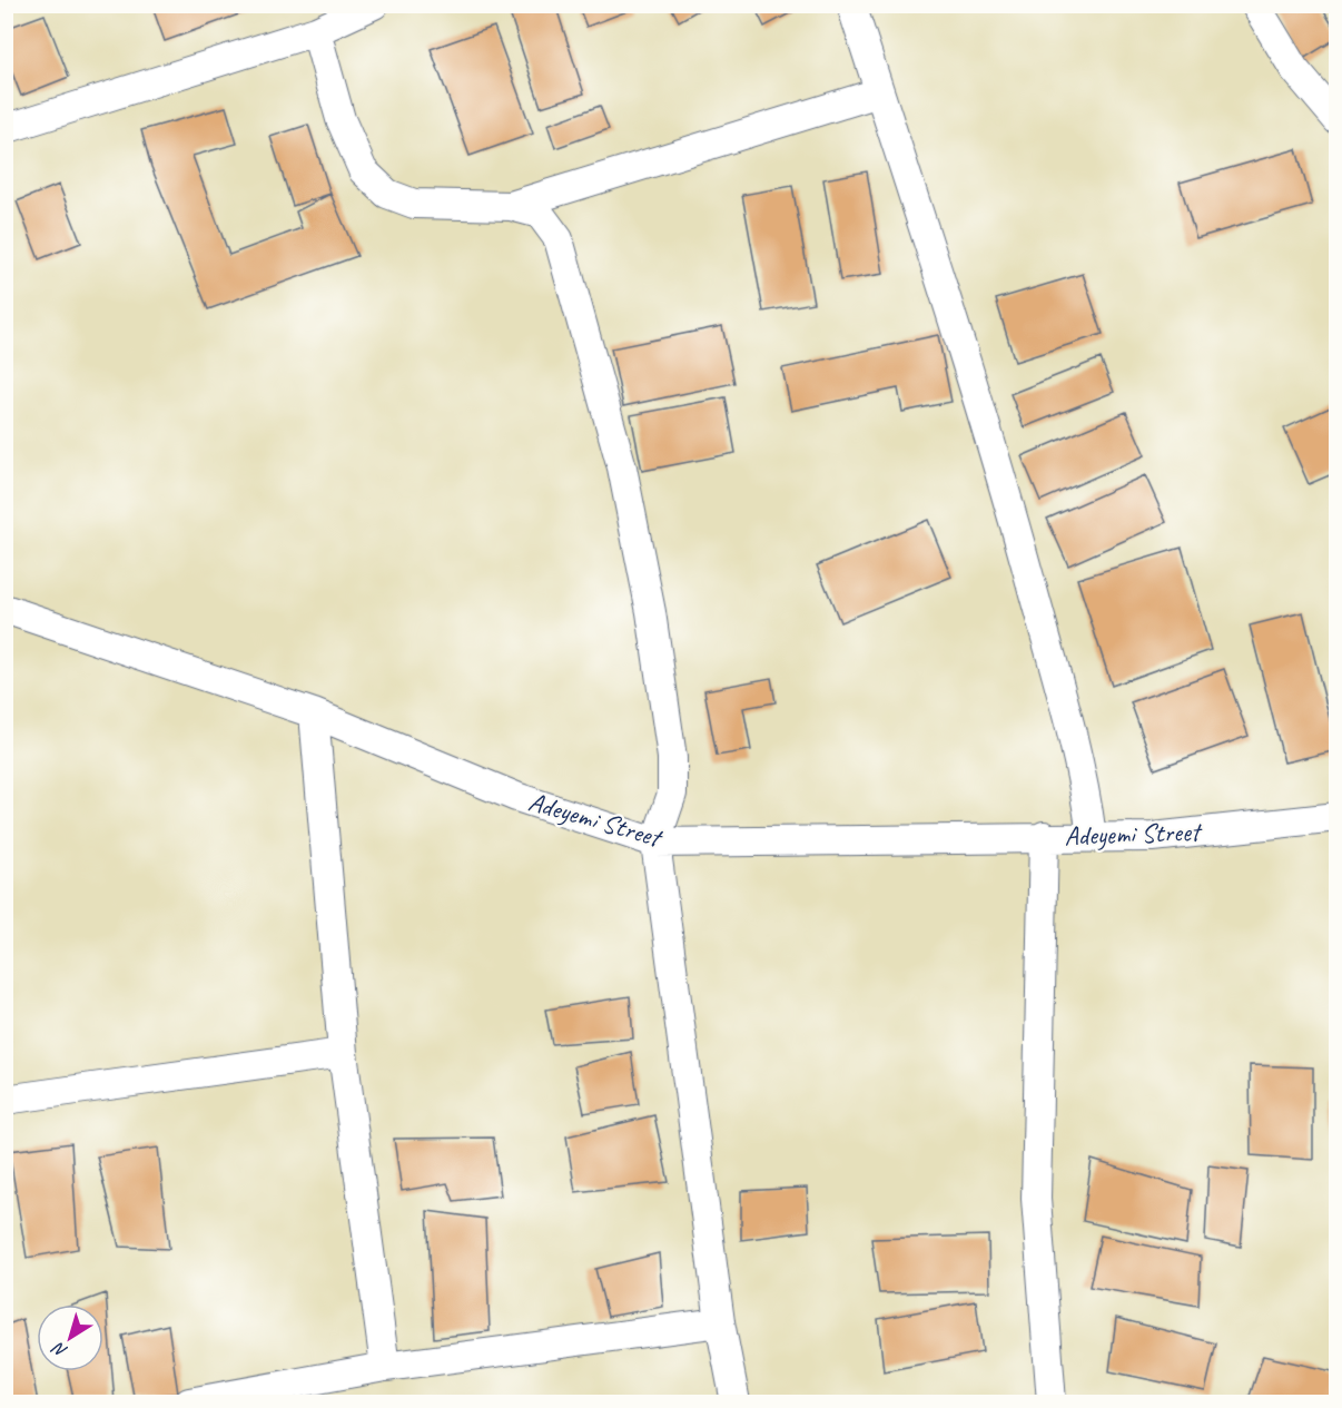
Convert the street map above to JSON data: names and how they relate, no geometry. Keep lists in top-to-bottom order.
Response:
{
  "streets": {
    "street": ["Adeyemi Street"]
  },
  "north": "bottom left"
}
